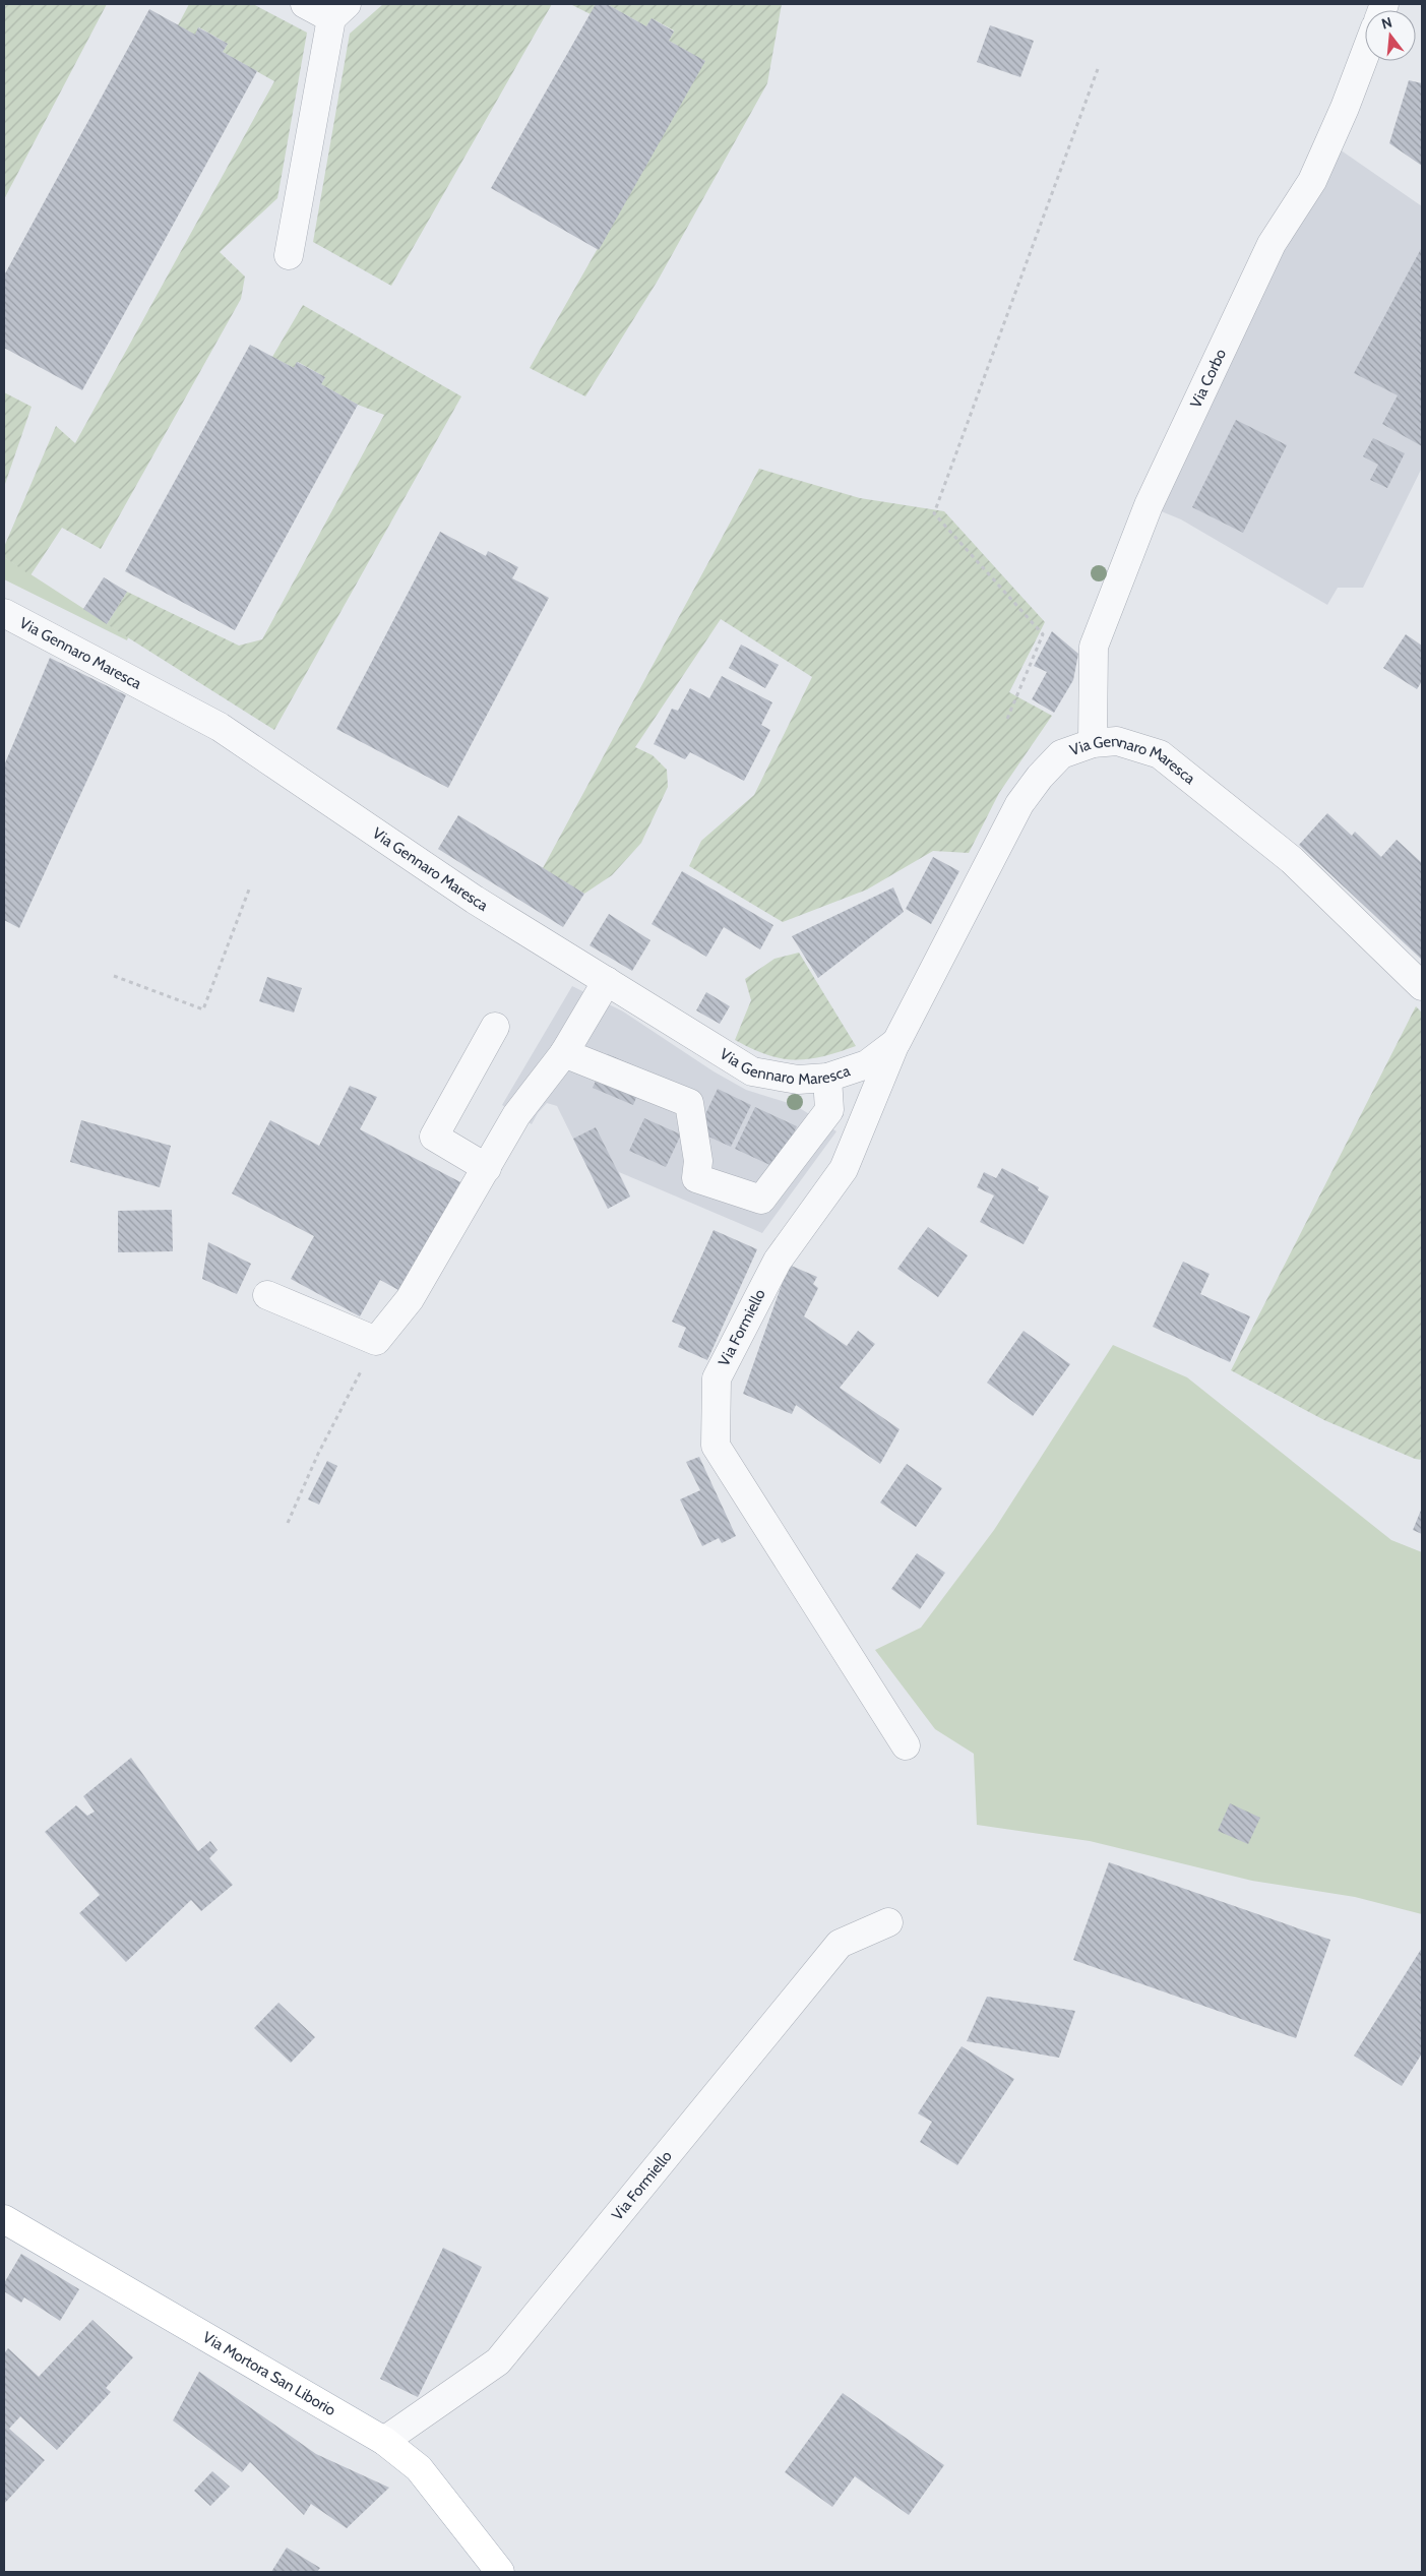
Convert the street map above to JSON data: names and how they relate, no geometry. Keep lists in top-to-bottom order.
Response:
{
  "streets": {
    "main road": ["Via Mortora San Liborio"],
    "street": ["Via Corbo", "Via Gennaro Maresca", "Via Formiello"]
  },
  "crossings": [
    ["Via Corbo", "Via Gennaro Maresca"],
    ["Via Gennaro Maresca", "Via Formiello"],
    ["Via Formiello", "Via Mortora San Liborio"]
  ],
  "north": "top"
}
